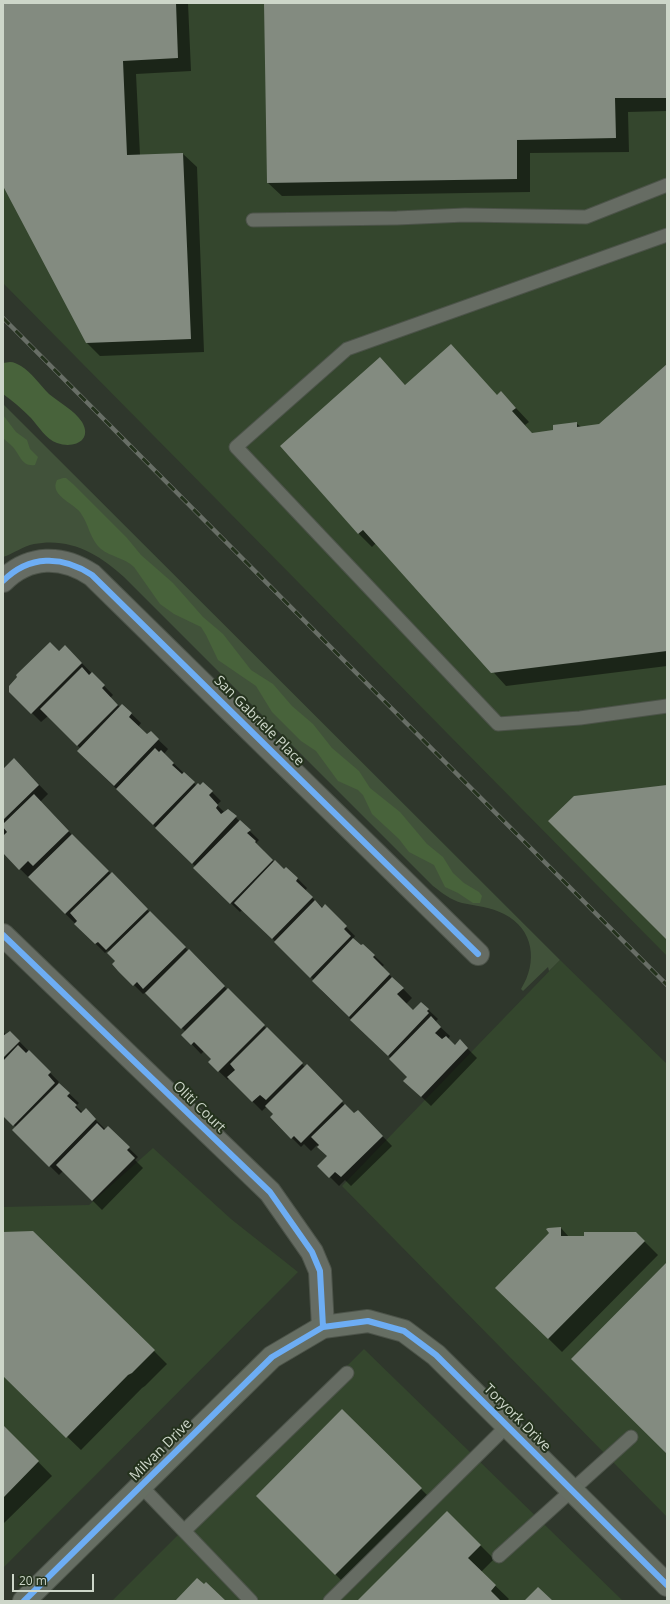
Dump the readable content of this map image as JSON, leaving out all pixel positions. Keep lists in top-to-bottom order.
{
  "streets": {
    "street": [
      "San Gabriele Place",
      "Oliti Court",
      "Toryork Drive",
      "Milvan Drive"
    ]
  },
  "crossings": [
    ["Oliti Court", "Toryork Drive"],
    ["Oliti Court", "Milvan Drive"],
    ["Toryork Drive", "Milvan Drive"]
  ],
  "scale_bar": "20 m"
}
